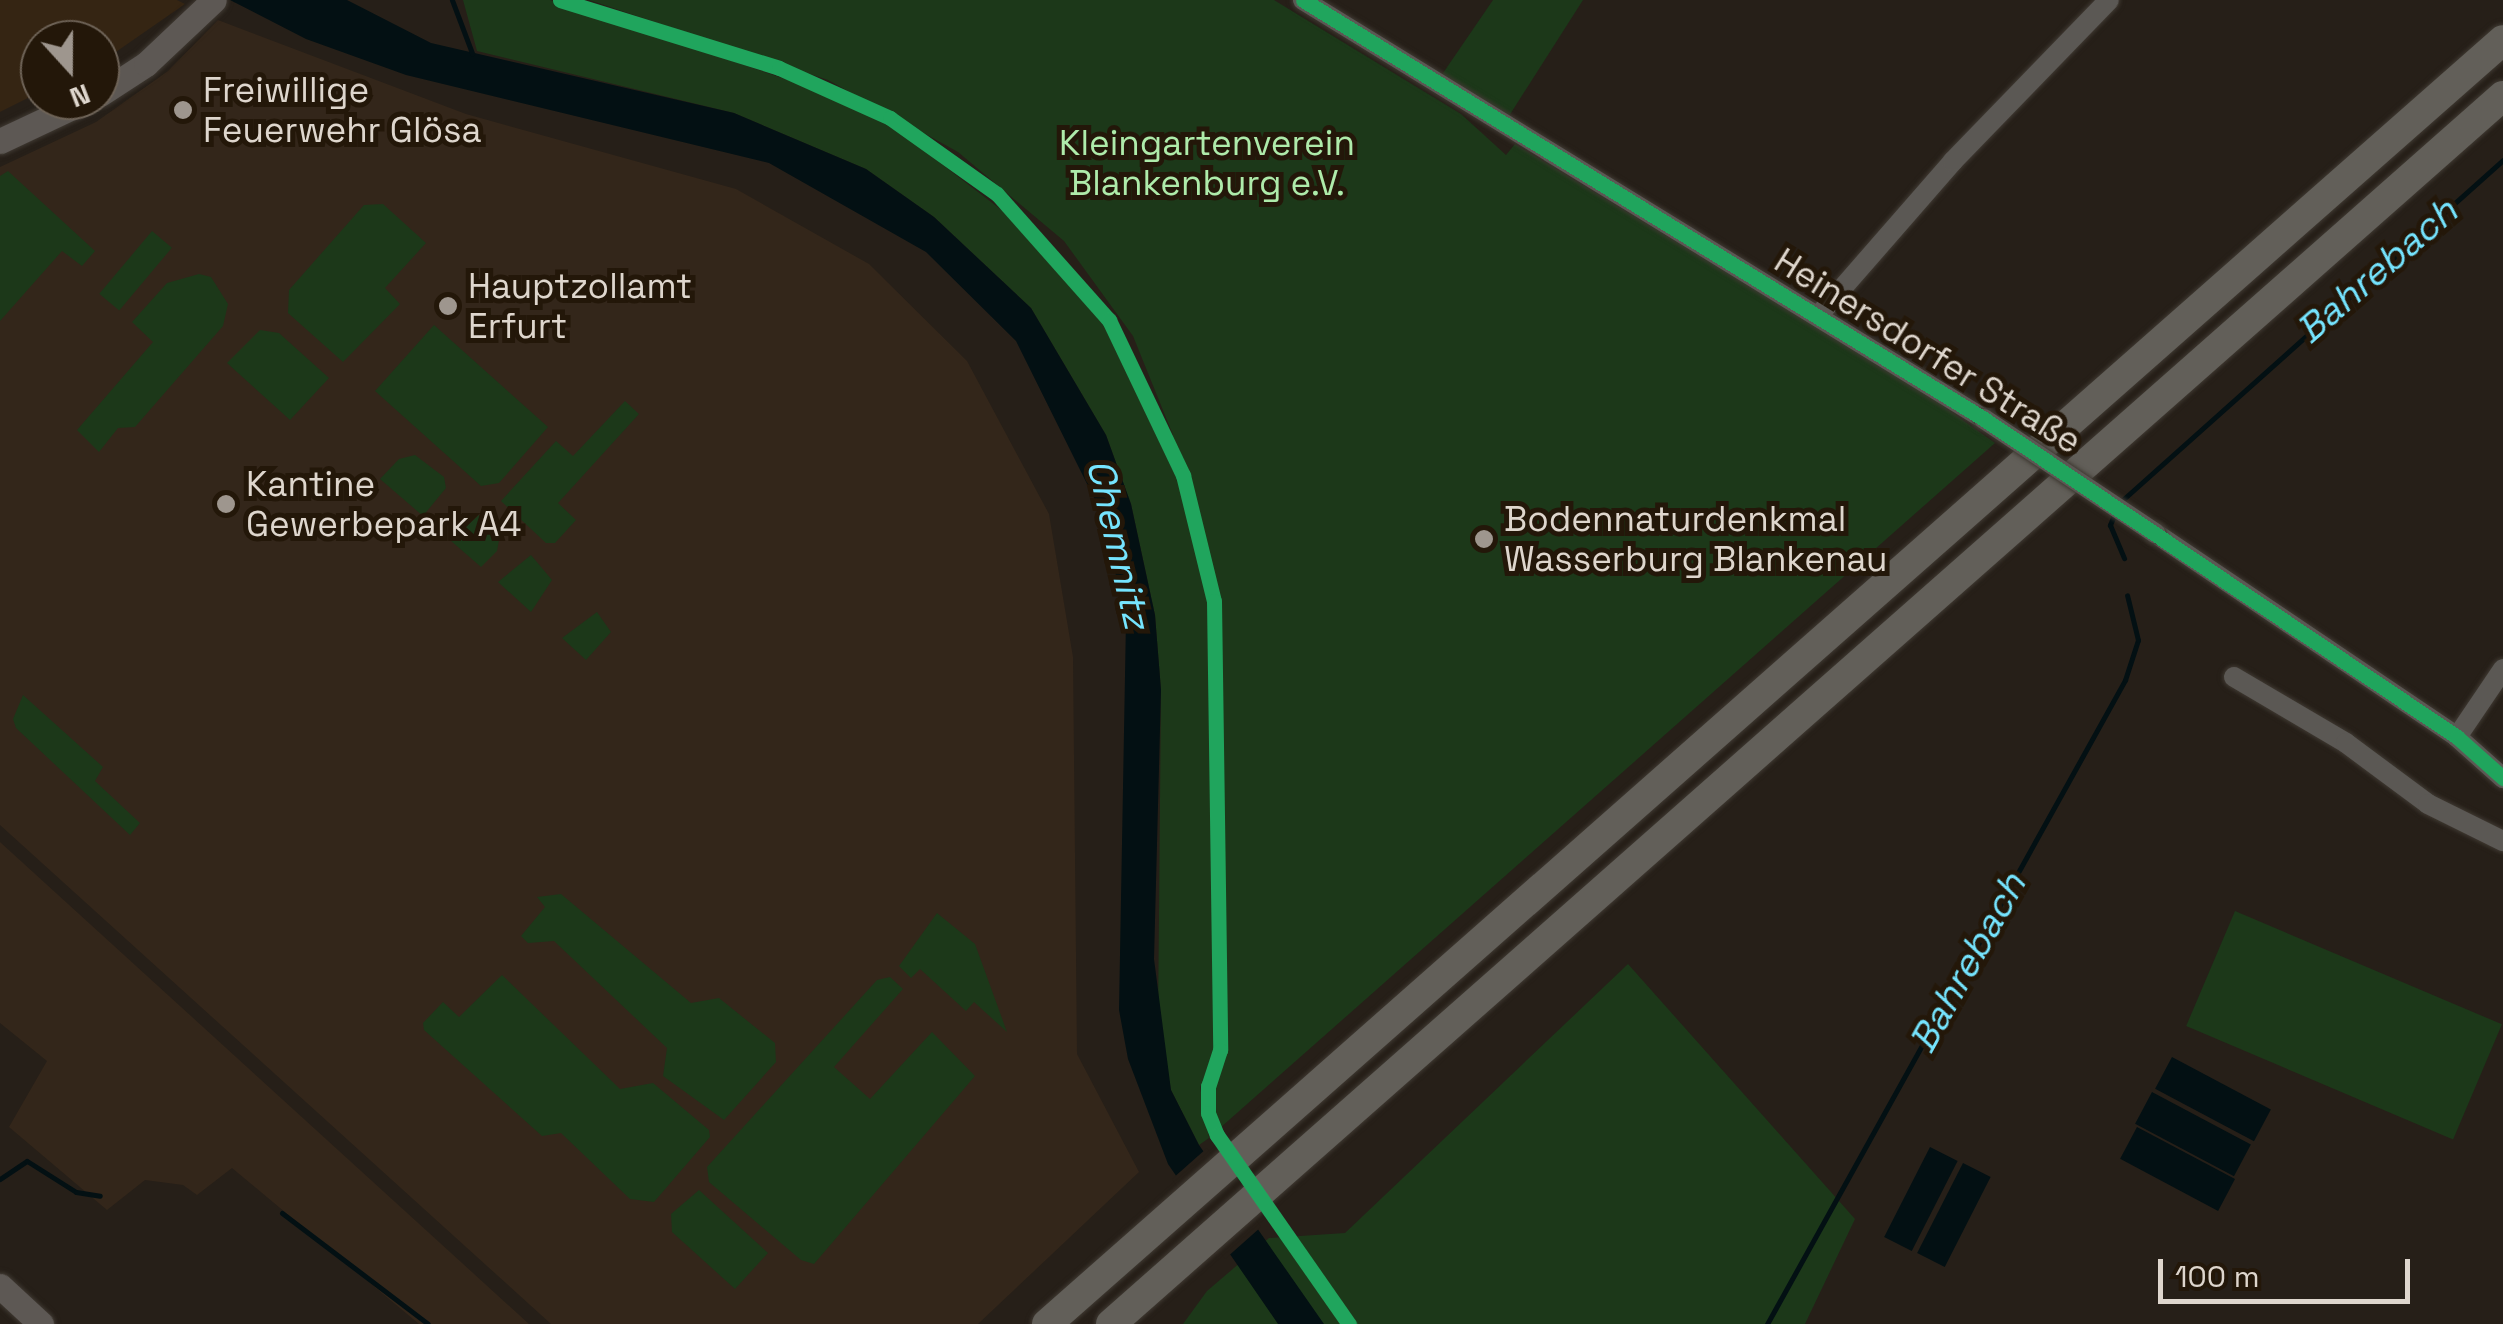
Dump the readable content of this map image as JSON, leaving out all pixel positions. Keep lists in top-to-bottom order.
{
  "streets": {
    "street": ["Heinersdorfer Straße"]
  },
  "water": ["Bahrebach", "Chemnitz"],
  "parks": ["Kleingartenverein Blankenburg e.V."],
  "places": [
    "Freiwillige Feuerwehr Glösa",
    "Hauptzollamt Erfurt",
    "Kantine Gewerbepark A4",
    "Bodennaturdenkmal Wasserburg Blankenau"
  ],
  "scale_bar": "100 m",
  "north": "bottom"
}
